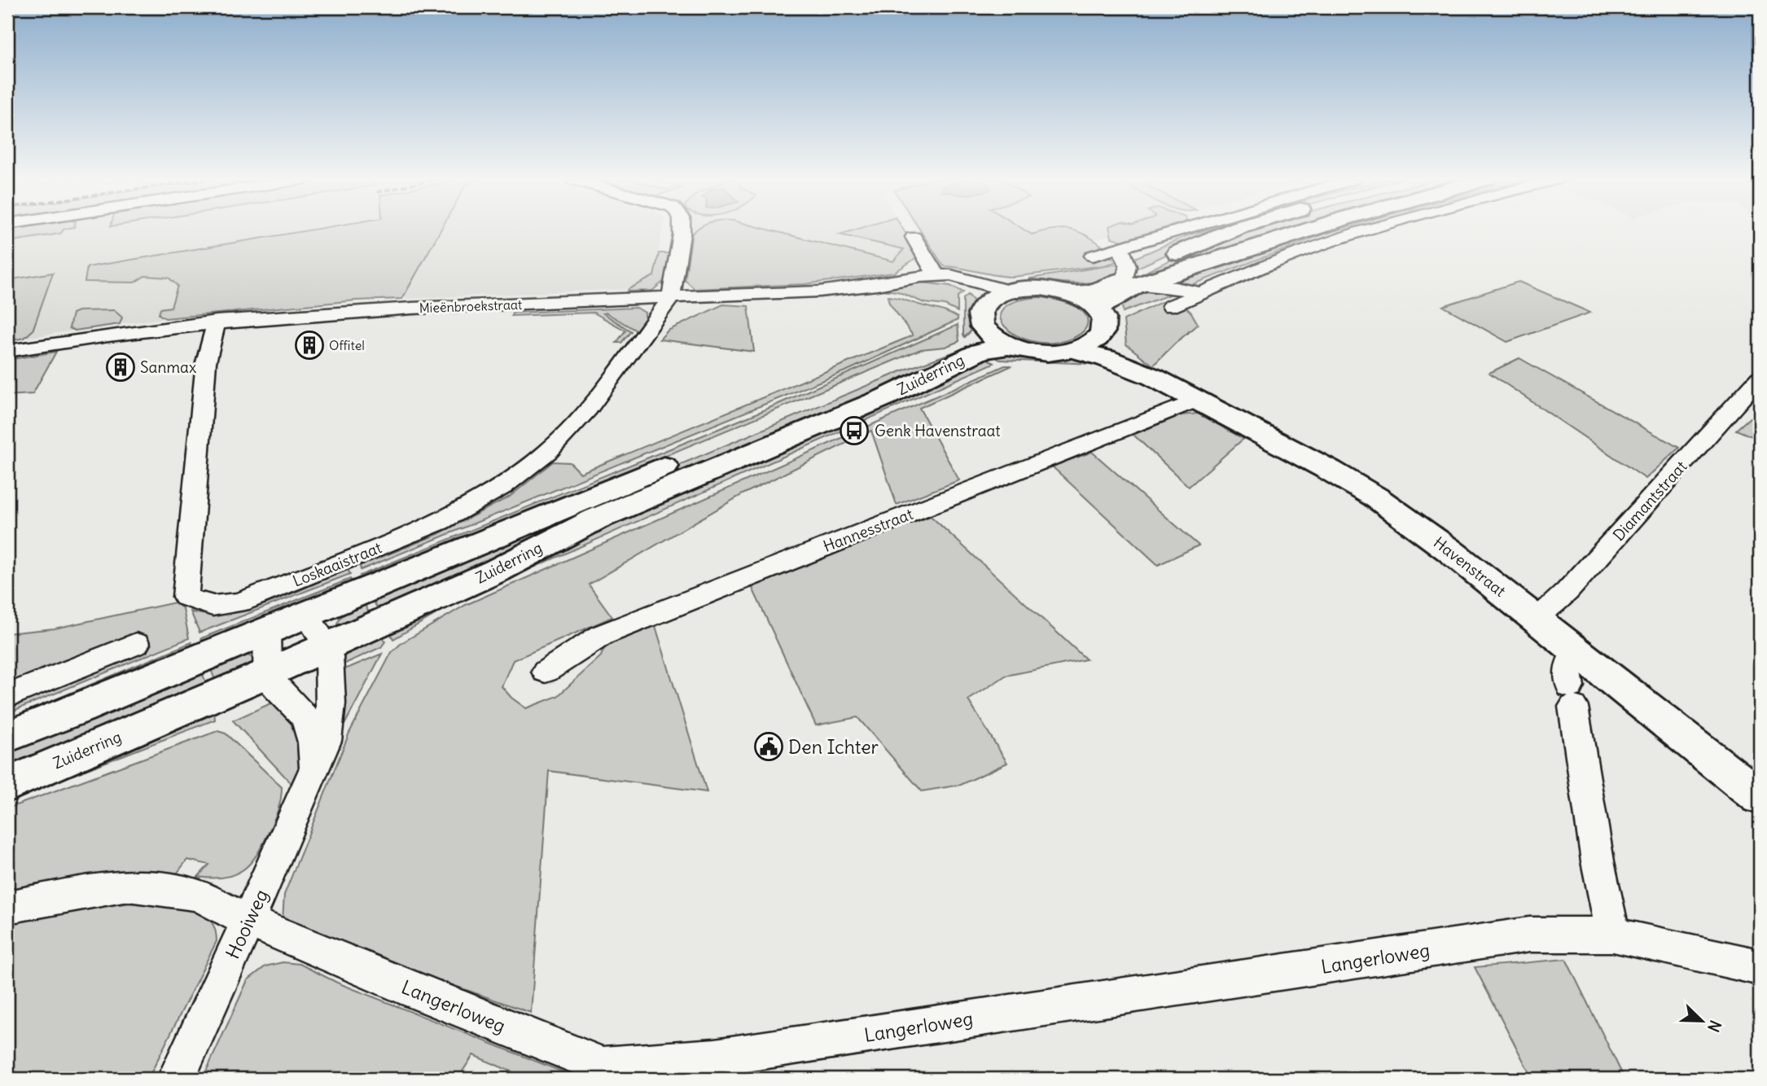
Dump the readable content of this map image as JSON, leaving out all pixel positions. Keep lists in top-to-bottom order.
{
  "streets": {
    "main road": ["Zuiderring", "Havenstraat"],
    "street": [
      "Mieënbroekstraat",
      "Diamantstraat",
      "Hannesstraat",
      "Loskaaistraat",
      "Hooiweg",
      "Langerloweg"
    ]
  },
  "crossings": [
    ["Mieënbroekstraat", "Loskaaistraat"],
    ["Zuiderring", "Hooiweg"],
    ["Diamantstraat", "Havenstraat"],
    ["Hannesstraat", "Havenstraat"],
    ["Hooiweg", "Langerloweg"]
  ],
  "places": {
    "building": ["Offitel", "Sanmax"],
    "bus stop": ["Genk Havenstraat"],
    "public building": ["Den Ichter"]
  },
  "north": "bottom right"
}
